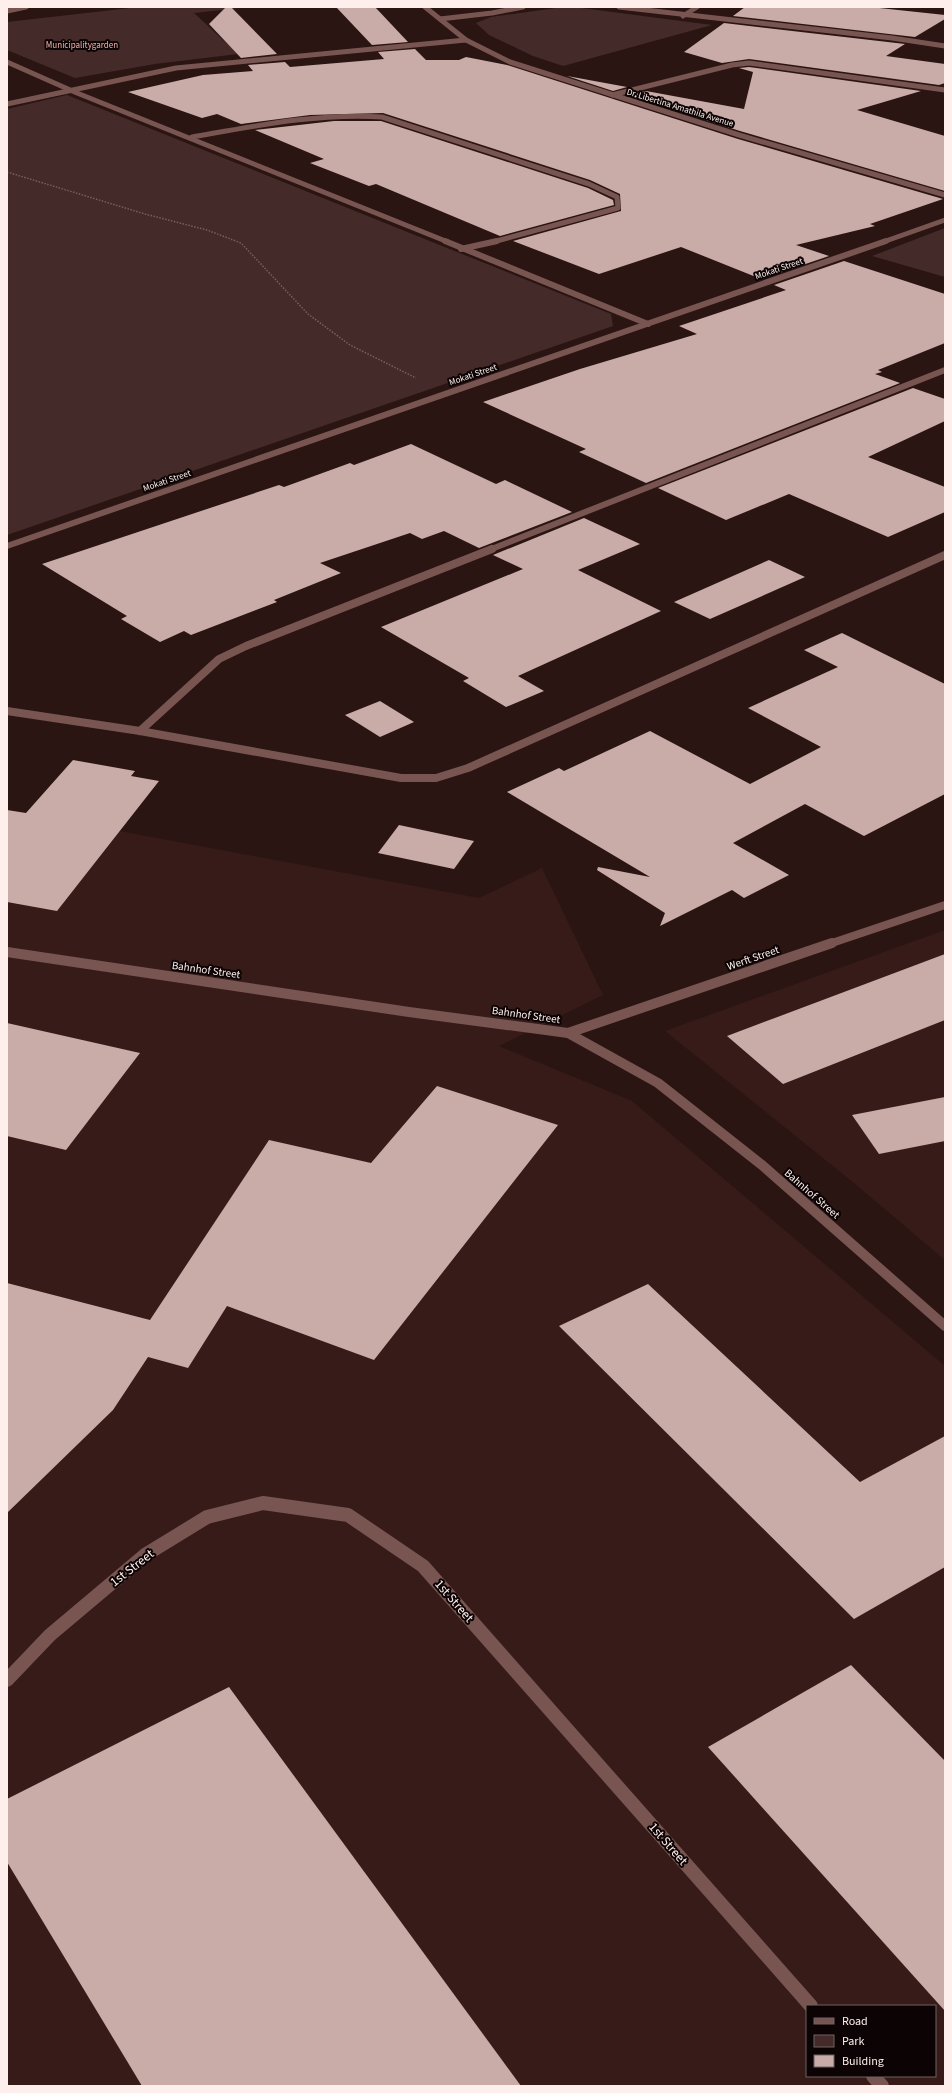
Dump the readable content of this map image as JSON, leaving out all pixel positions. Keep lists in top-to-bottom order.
{
  "streets": {
    "street": [
      "Dr. Libertina Amathila Avenue",
      "Mokati Street",
      "Werft Street",
      "Bahnhof Street",
      "1st Street"
    ]
  },
  "crossings": [
    ["Werft Street", "Bahnhof Street"]
  ],
  "parks": ["Municipalitygarden"],
  "legend": ["Road", "Park", "Building"]
}
